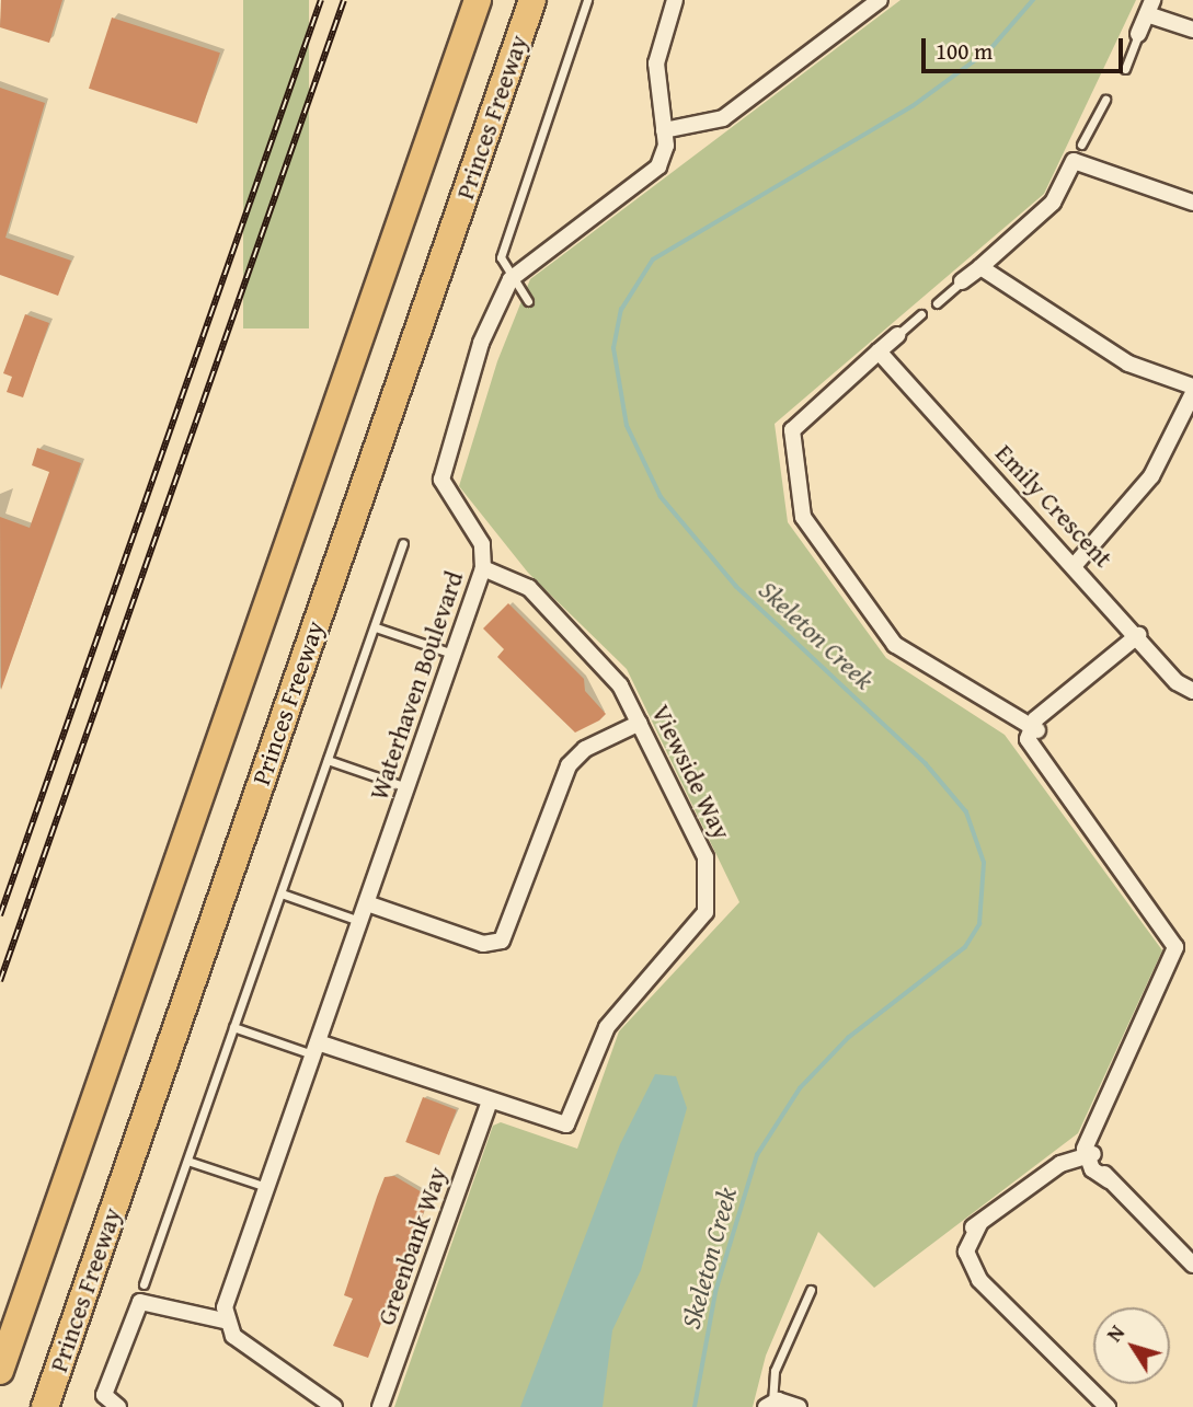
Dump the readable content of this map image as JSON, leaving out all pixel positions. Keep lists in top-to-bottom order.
{
  "streets": {
    "highway": ["Princes Freeway"],
    "street": [
      "Emily Crescent",
      "Waterhaven Boulevard",
      "Viewside Way",
      "Greenbank Way"
    ]
  },
  "crossings": [
    ["Waterhaven Boulevard", "Viewside Way"],
    ["Viewside Way", "Greenbank Way"]
  ],
  "water": ["Skeleton Creek"],
  "scale_bar": "100 m",
  "north": "top left"
}
